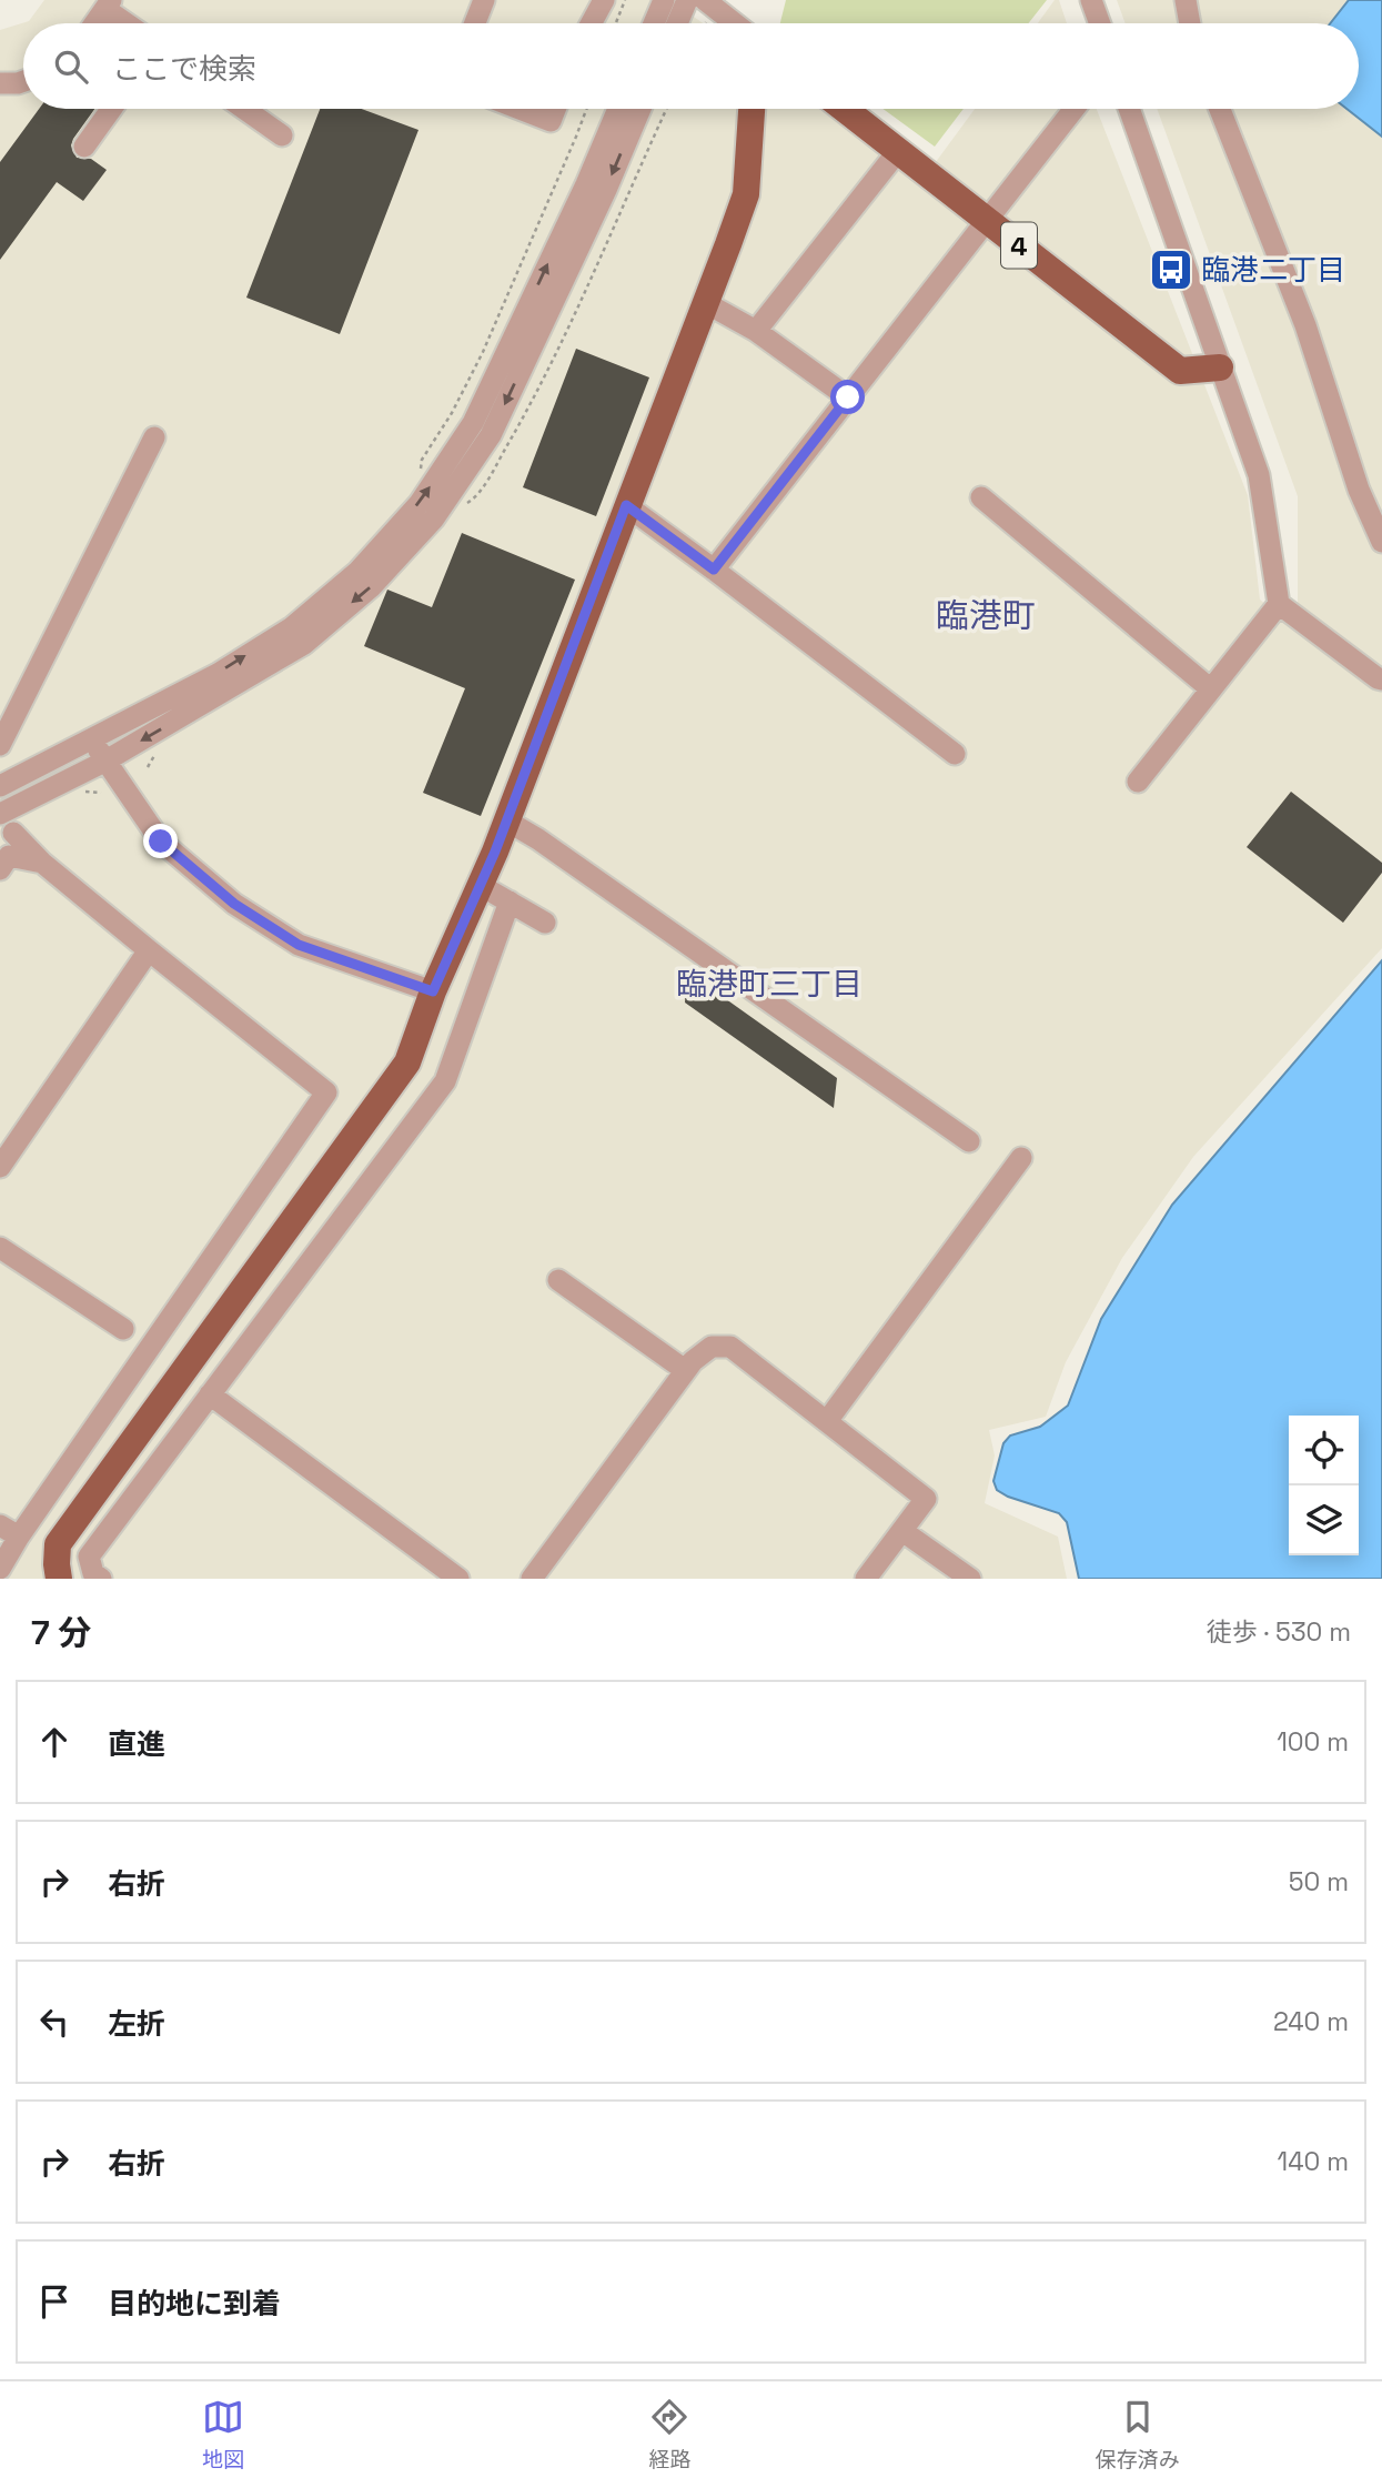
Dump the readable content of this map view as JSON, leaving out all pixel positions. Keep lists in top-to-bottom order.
{
  "streets": {
    "main road": ["4"]
  },
  "districts": ["臨港町", "臨港町三丁目"],
  "places": {
    "bus stop": ["臨港二丁目"]
  },
  "page": {
    "search": "ここで検索",
    "heading": ["7 分", "徒歩 · 530 m"],
    "list": [
      ["直進", "100 m"],
      ["右折", "50 m"],
      ["左折", "240 m"],
      ["右折", "140 m"],
      "目的地に到着"
    ],
    "nav": ["地図", "経路", "保存済み"]
  }
}
